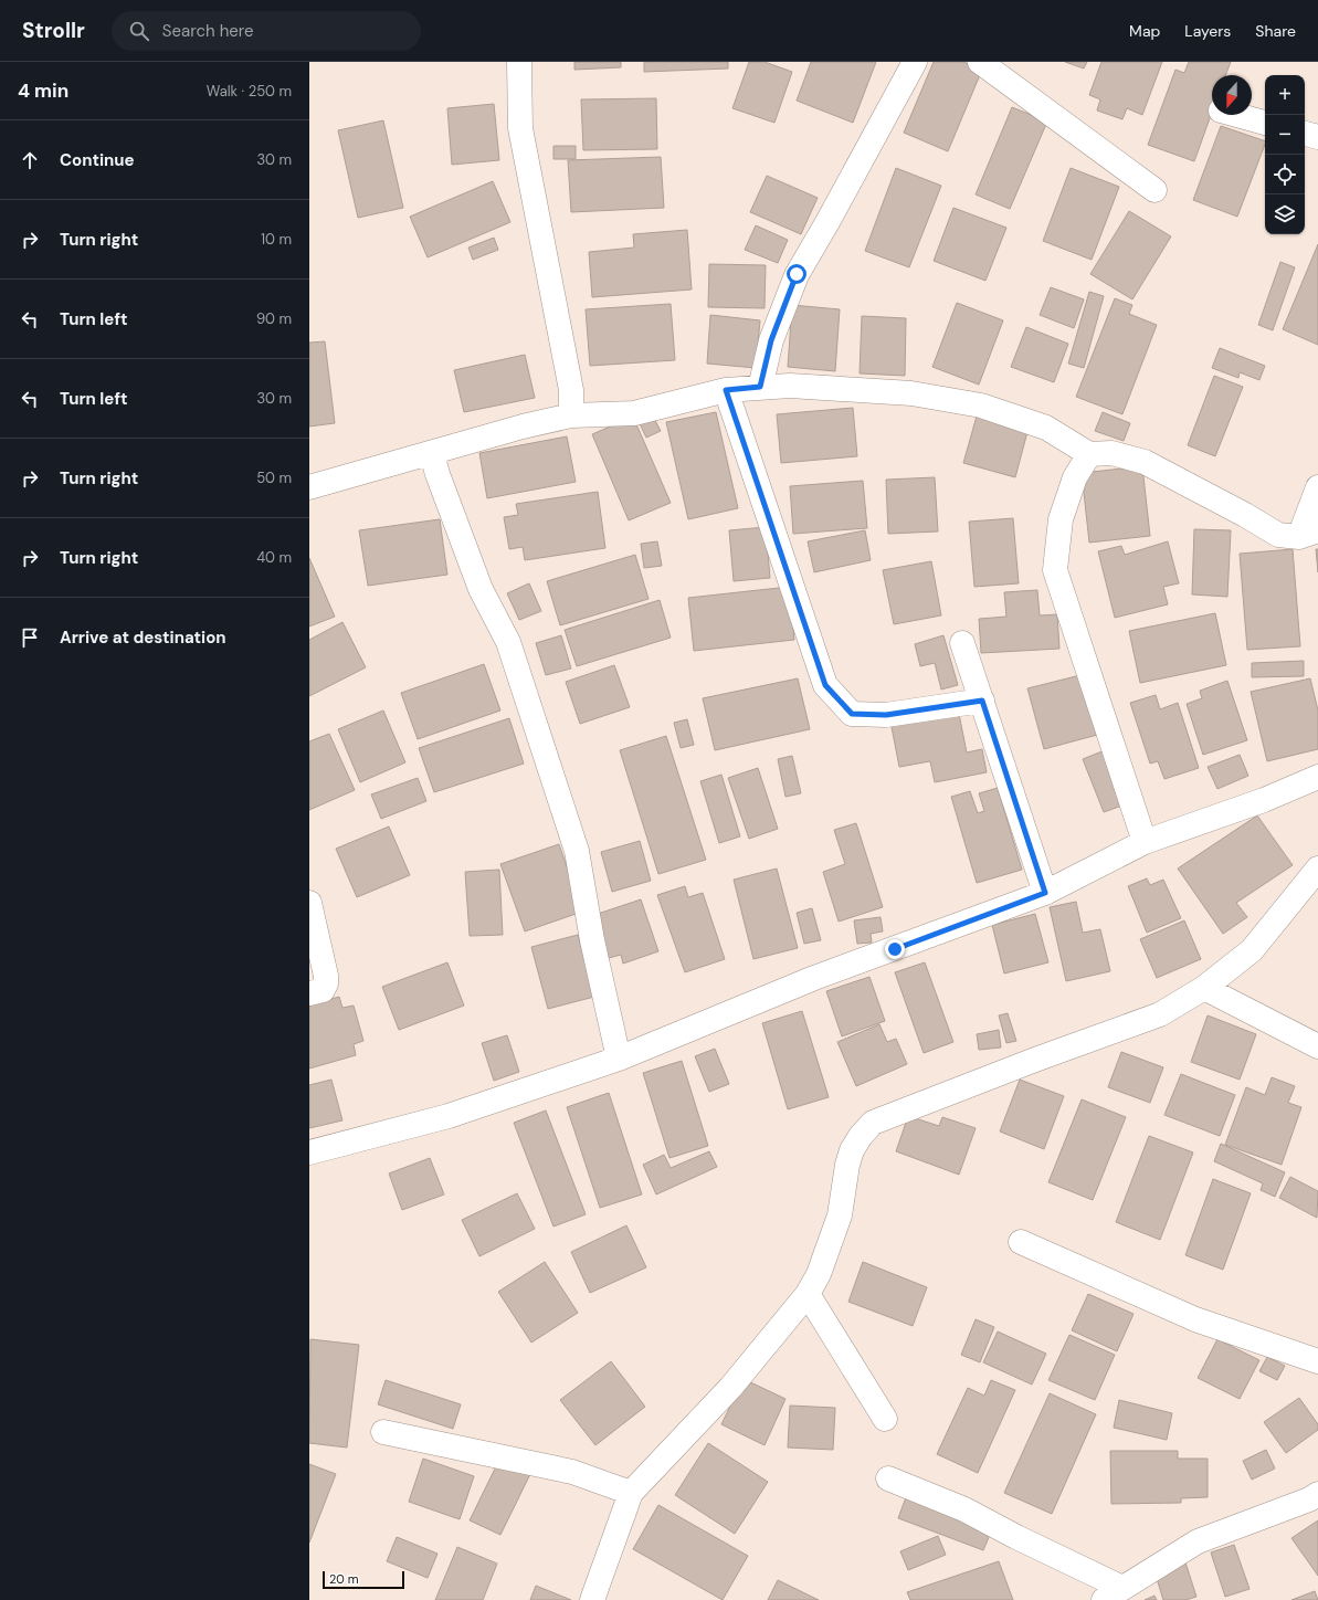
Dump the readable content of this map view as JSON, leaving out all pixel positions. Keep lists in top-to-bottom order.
{
  "scale_bar": "20 m",
  "north": "bottom",
  "page": {
    "header": "Strollr",
    "search": "Search here",
    "nav": ["Map", "Layers", "Share"],
    "heading": ["4 min", "Walk · 250 m"],
    "map_buttons": ["+", "−"],
    "list": [
      ["Continue", "30 m"],
      ["Turn right", "10 m"],
      ["Turn left", "90 m"],
      ["Turn left", "30 m"],
      ["Turn right", "50 m"],
      ["Turn right", "40 m"],
      "Arrive at destination"
    ],
    "scale": "20 m"
  }
}
